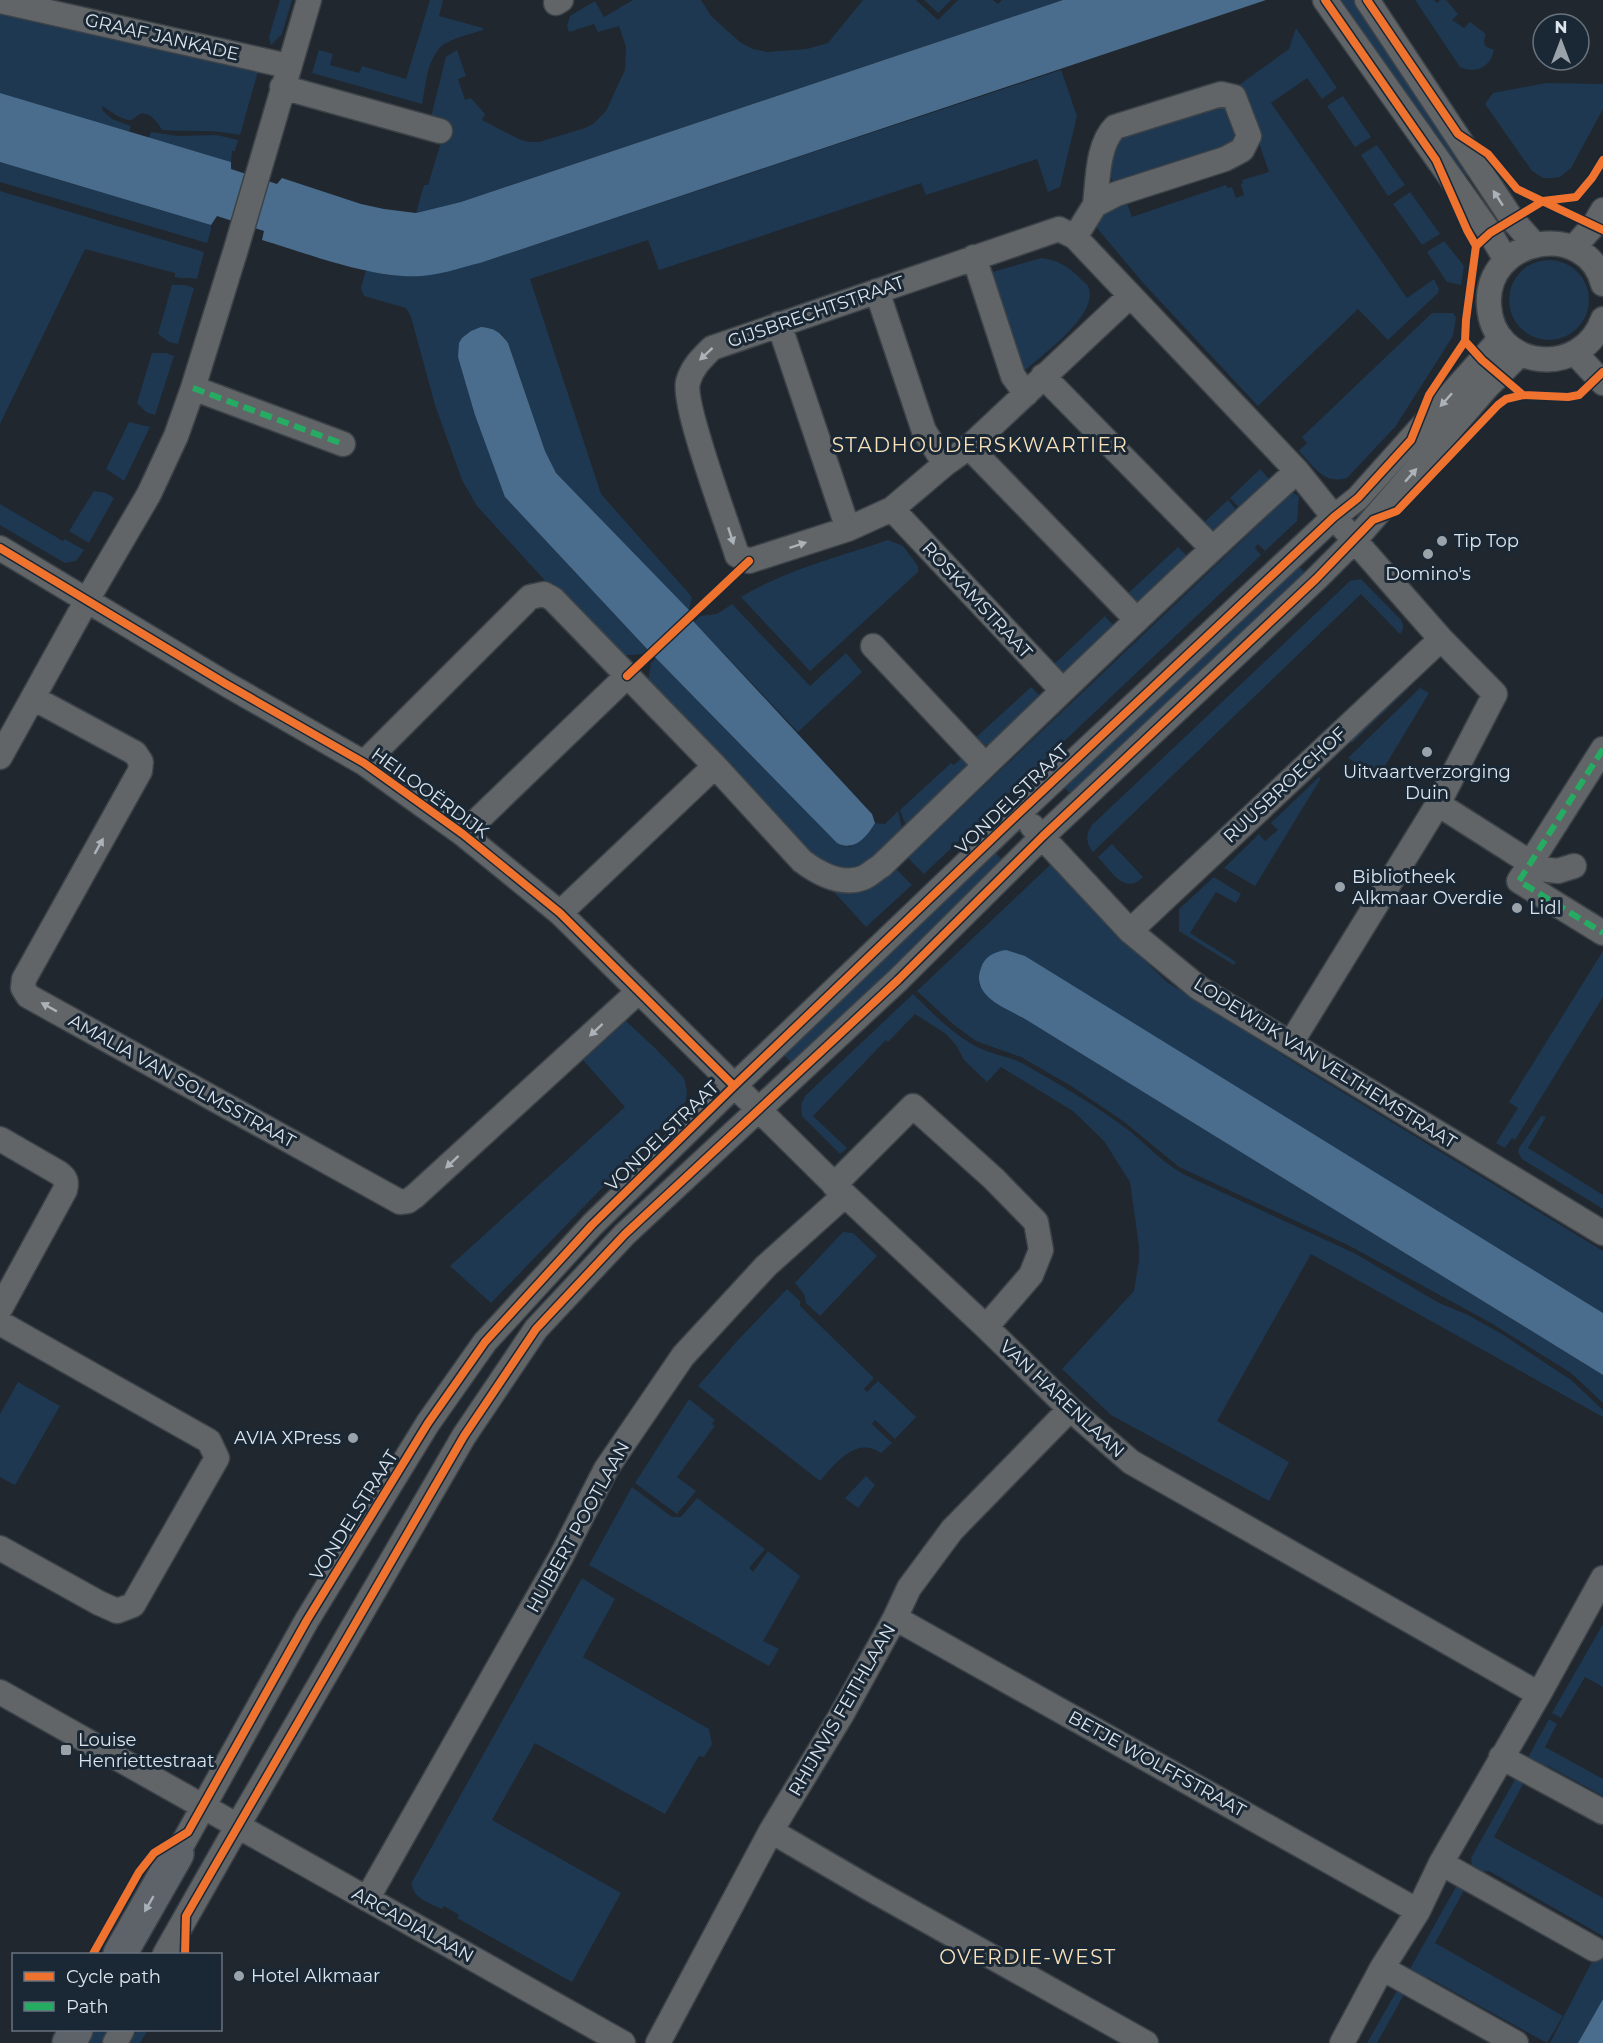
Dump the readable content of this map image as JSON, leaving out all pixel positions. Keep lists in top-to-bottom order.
{
  "streets": {
    "highway": ["VONDELSTRAAT"],
    "street": [
      "GRAAF JANKADE",
      "GIJSBRECHTSTRAAT",
      "ROSKAMSTRAAT",
      "RUUSBROECHOF",
      "HEILOOËRDIJK",
      "LODEWIJK VAN VELTHEMSTRAAT",
      "AMALIA VAN SOLMSSTRAAT",
      "VAN HARENLAAN",
      "HUIBERT POOTLAAN",
      "RHIJNVIS FEITHLAAN",
      "BETJE WOLFFSTRAAT",
      "ARCADIALAAN"
    ]
  },
  "crossings": [
    ["RUUSBROECHOF", "LODEWIJK VAN VELTHEMSTRAAT"],
    ["HEILOOËRDIJK", "VONDELSTRAAT"],
    ["HEILOOËRDIJK", "AMALIA VAN SOLMSSTRAAT"],
    ["HEILOOËRDIJK", "VAN HARENLAAN"],
    ["VONDELSTRAAT", "LODEWIJK VAN VELTHEMSTRAAT"],
    ["VONDELSTRAAT", "ARCADIALAAN"],
    ["VAN HARENLAAN", "HUIBERT POOTLAAN"],
    ["VAN HARENLAAN", "RHIJNVIS FEITHLAAN"],
    ["HUIBERT POOTLAAN", "ARCADIALAAN"],
    ["RHIJNVIS FEITHLAAN", "BETJE WOLFFSTRAAT"]
  ],
  "districts": ["STADHOUDERSKWARTIER", "OVERDIE-WEST"],
  "places": {
    "other": [
      "Tip Top",
      "Domino's",
      "Uitvaartverzorging Duin",
      "Bibliotheek Alkmaar Overdie",
      "Lidl",
      "AVIA XPress",
      "Hotel Alkmaar"
    ],
    "transit": ["Louise Henriettestraat"]
  },
  "legend": ["Cycle path", "Path"],
  "north": "top"
}
